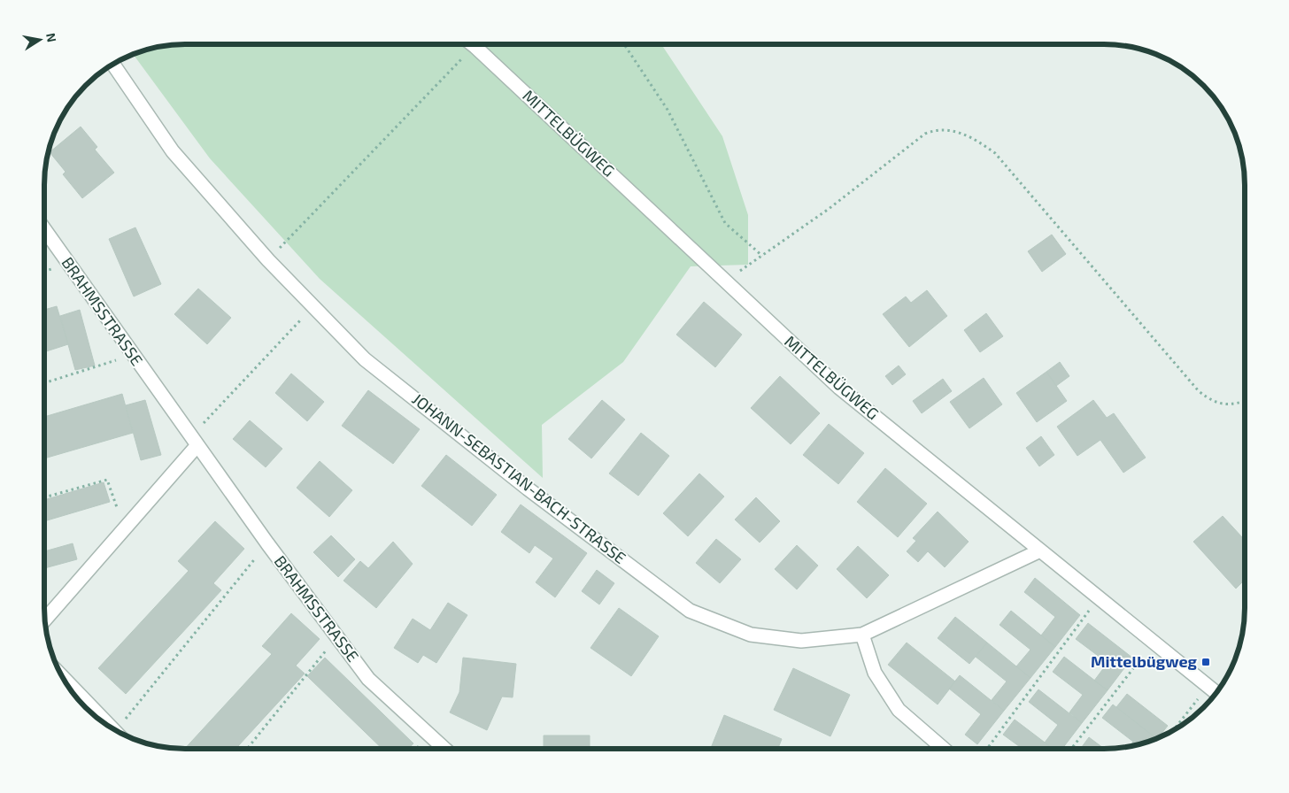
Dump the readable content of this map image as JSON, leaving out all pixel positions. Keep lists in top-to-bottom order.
{
  "streets": {
    "street": ["MITTELBÜGWEG", "BRAHMSSTRASSE", "JOHANN-SEBASTIAN-BACH-STRASSE"]
  },
  "crossings": [
    ["MITTELBÜGWEG", "JOHANN-SEBASTIAN-BACH-STRASSE"]
  ],
  "places": {
    "transit": ["Mittelbügweg"]
  },
  "north": "right"
}
